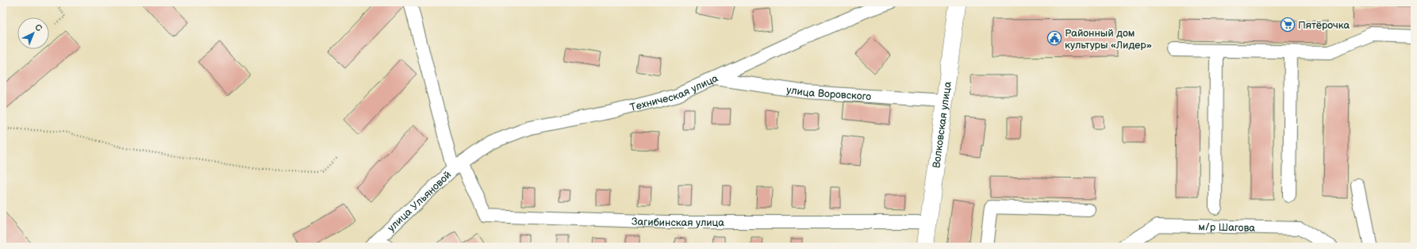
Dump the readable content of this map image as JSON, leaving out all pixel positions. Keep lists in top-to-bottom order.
{
  "streets": {
    "main road": ["Волковская улица"],
    "street": [
      "Техническая улица",
      "улица Воровского",
      "улица Ульяновой",
      "Загибинская улица",
      "м/р Шагова"
    ]
  },
  "crossings": [
    ["Техническая улица", "улица Воровского"],
    ["Техническая улица", "улица Ульяновой"],
    ["Техническая улица", "Загибинская улица"],
    ["улица Воровского", "Волковская улица"],
    ["Волковская улица", "Загибинская улица"],
    ["улица Ульяновой", "Загибинская улица"]
  ],
  "places": {
    "supermarket": ["Пятёрочка"],
    "public building": ["Районный дом культуры «Лидер»"]
  },
  "north": "top right"
}
